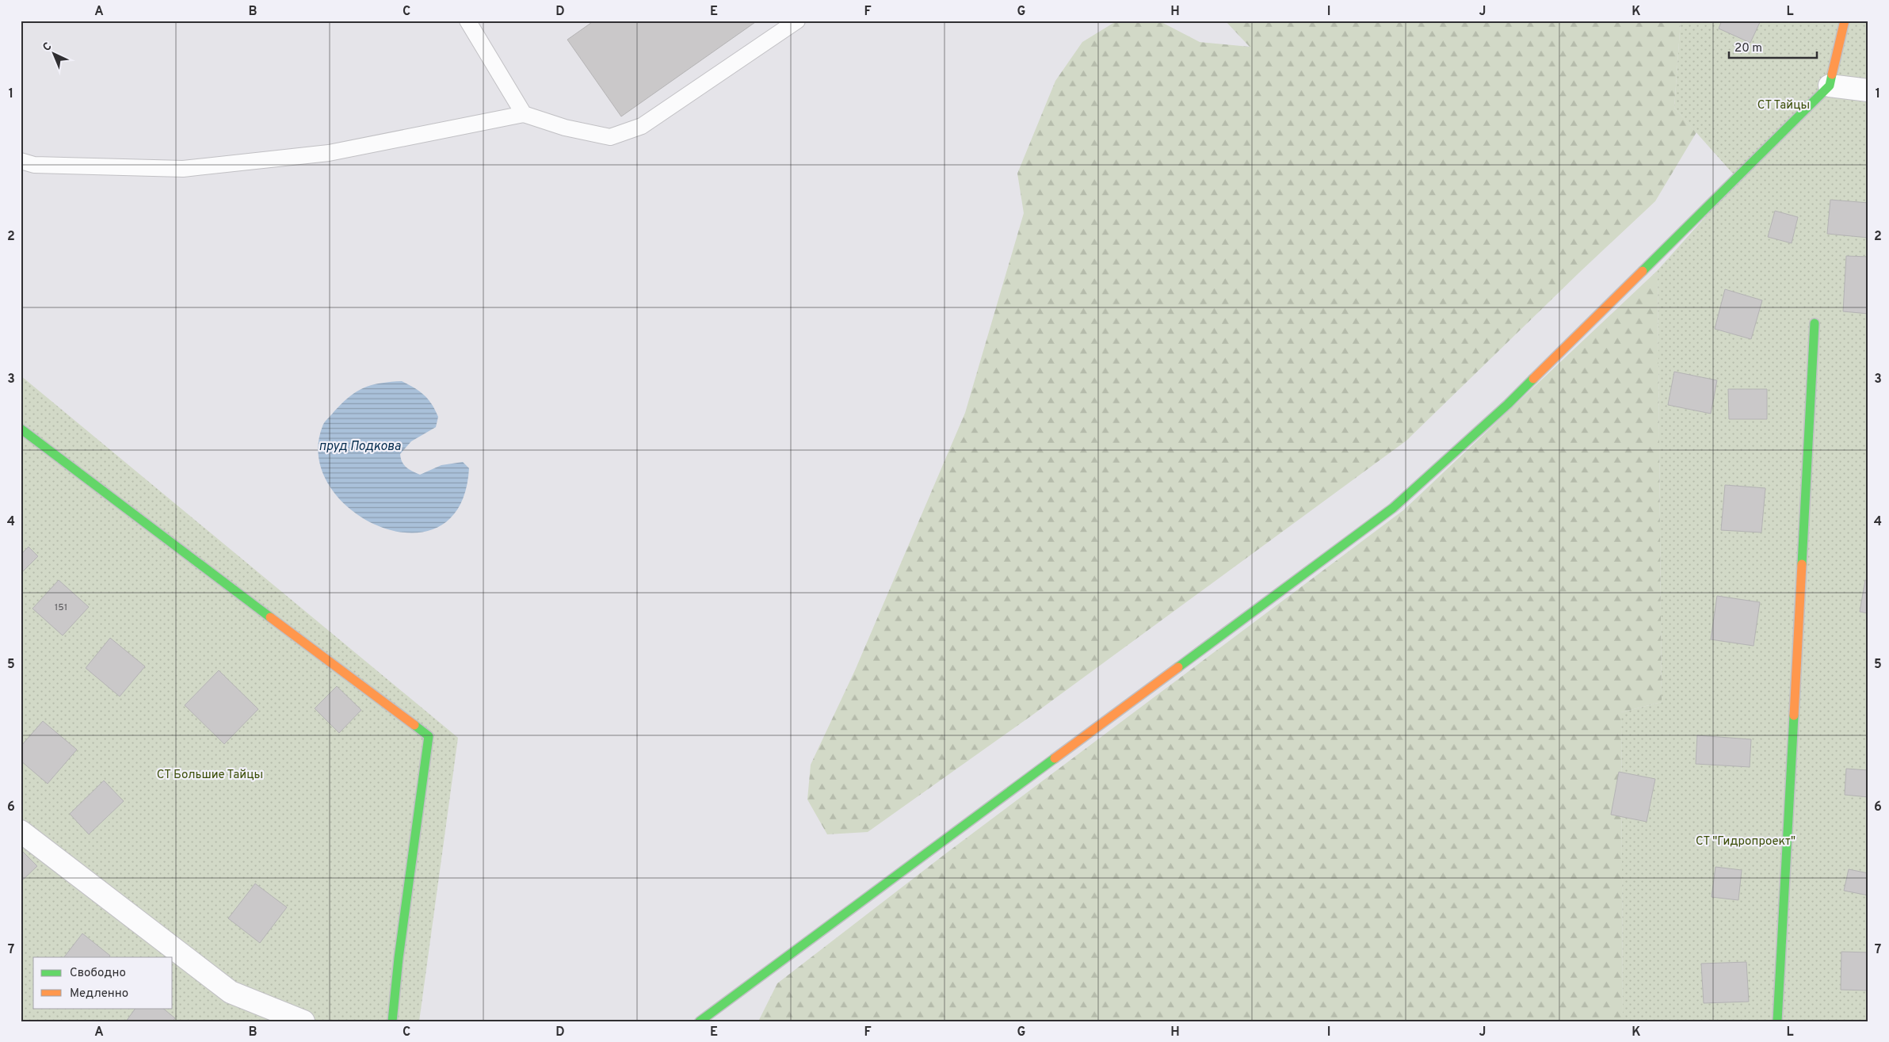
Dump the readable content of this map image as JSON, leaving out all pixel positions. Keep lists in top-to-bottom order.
{
  "water": ["пруд Подкова"],
  "parks": ["СТ Тайцы", "СТ Большие Тайцы", "СТ \"Гидропроект\""],
  "house_numbers": ["151"],
  "legend": ["Свободно", "Медленно"],
  "scale_bar": "20 m",
  "north": "top left",
  "grid": {
    "columns": [
      "A",
      "B",
      "C",
      "D",
      "E",
      "F",
      "G",
      "H",
      "I",
      "J",
      "K",
      "L"
    ],
    "rows": [
      "1",
      "2",
      "3",
      "4",
      "5",
      "6",
      "7"
    ]
  }
}
